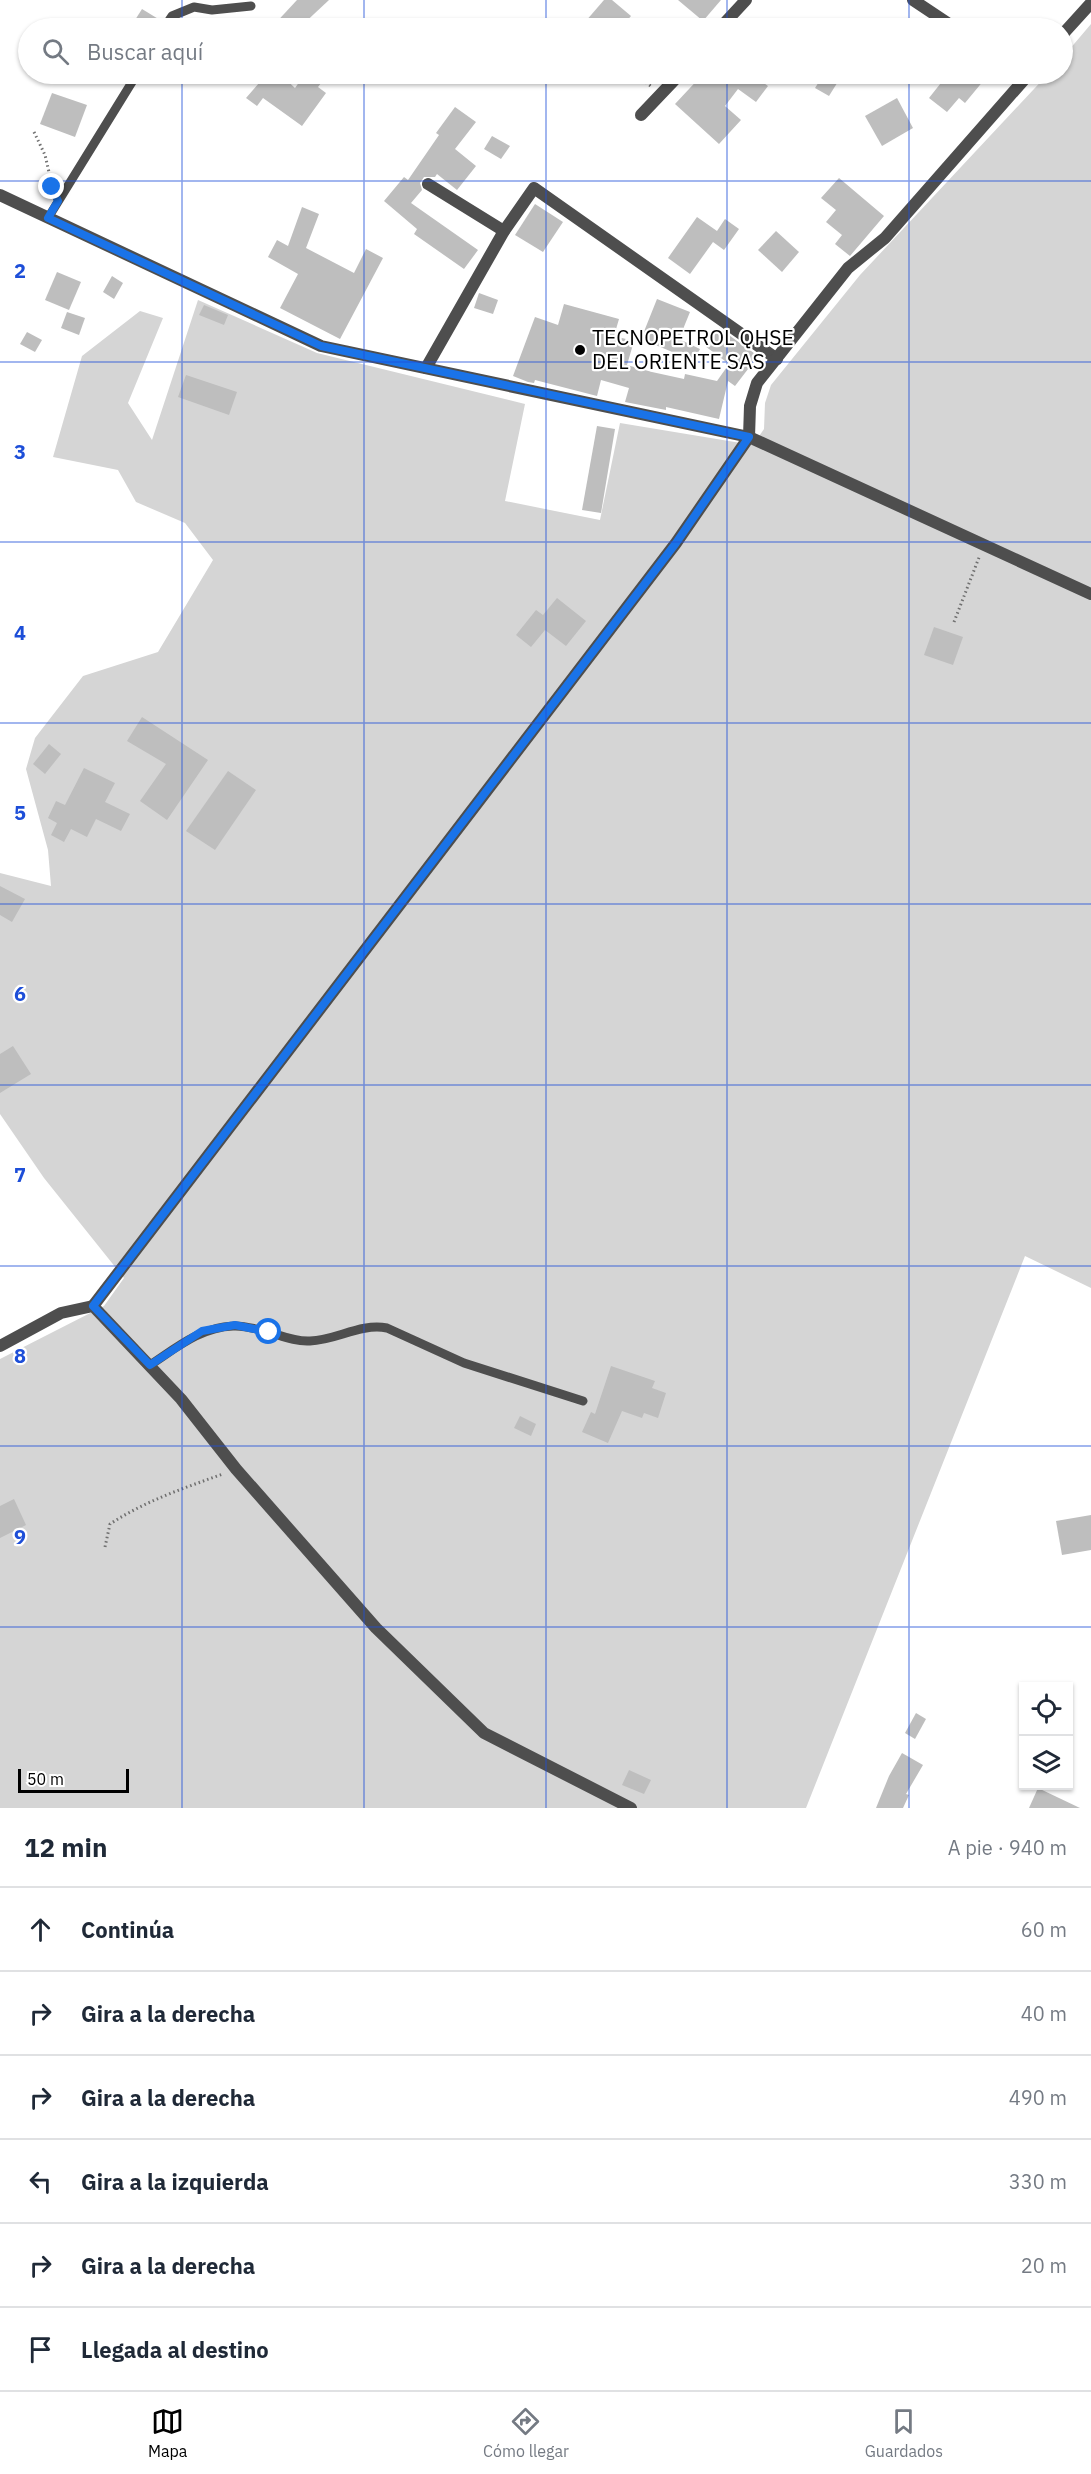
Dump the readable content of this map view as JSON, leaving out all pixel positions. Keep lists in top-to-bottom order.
{
  "places": ["TECNOPETROL QHSE DEL ORIENTE SAS"],
  "scale_bar": "50 m",
  "page": {
    "search": "Buscar aquí",
    "scale": "50 m",
    "heading": ["12 min", "A pie · 940 m"],
    "list": [
      ["Continúa", "60 m"],
      ["Gira a la derecha", "40 m"],
      ["Gira a la derecha", "490 m"],
      ["Gira a la izquierda", "330 m"],
      ["Gira a la derecha", "20 m"],
      "Llegada al destino"
    ],
    "nav": ["Mapa", "Cómo llegar", "Guardados"]
  },
  "grid": {
    "rows": [
      "2",
      "3",
      "4",
      "5",
      "6",
      "7",
      "8",
      "9"
    ]
  }
}
